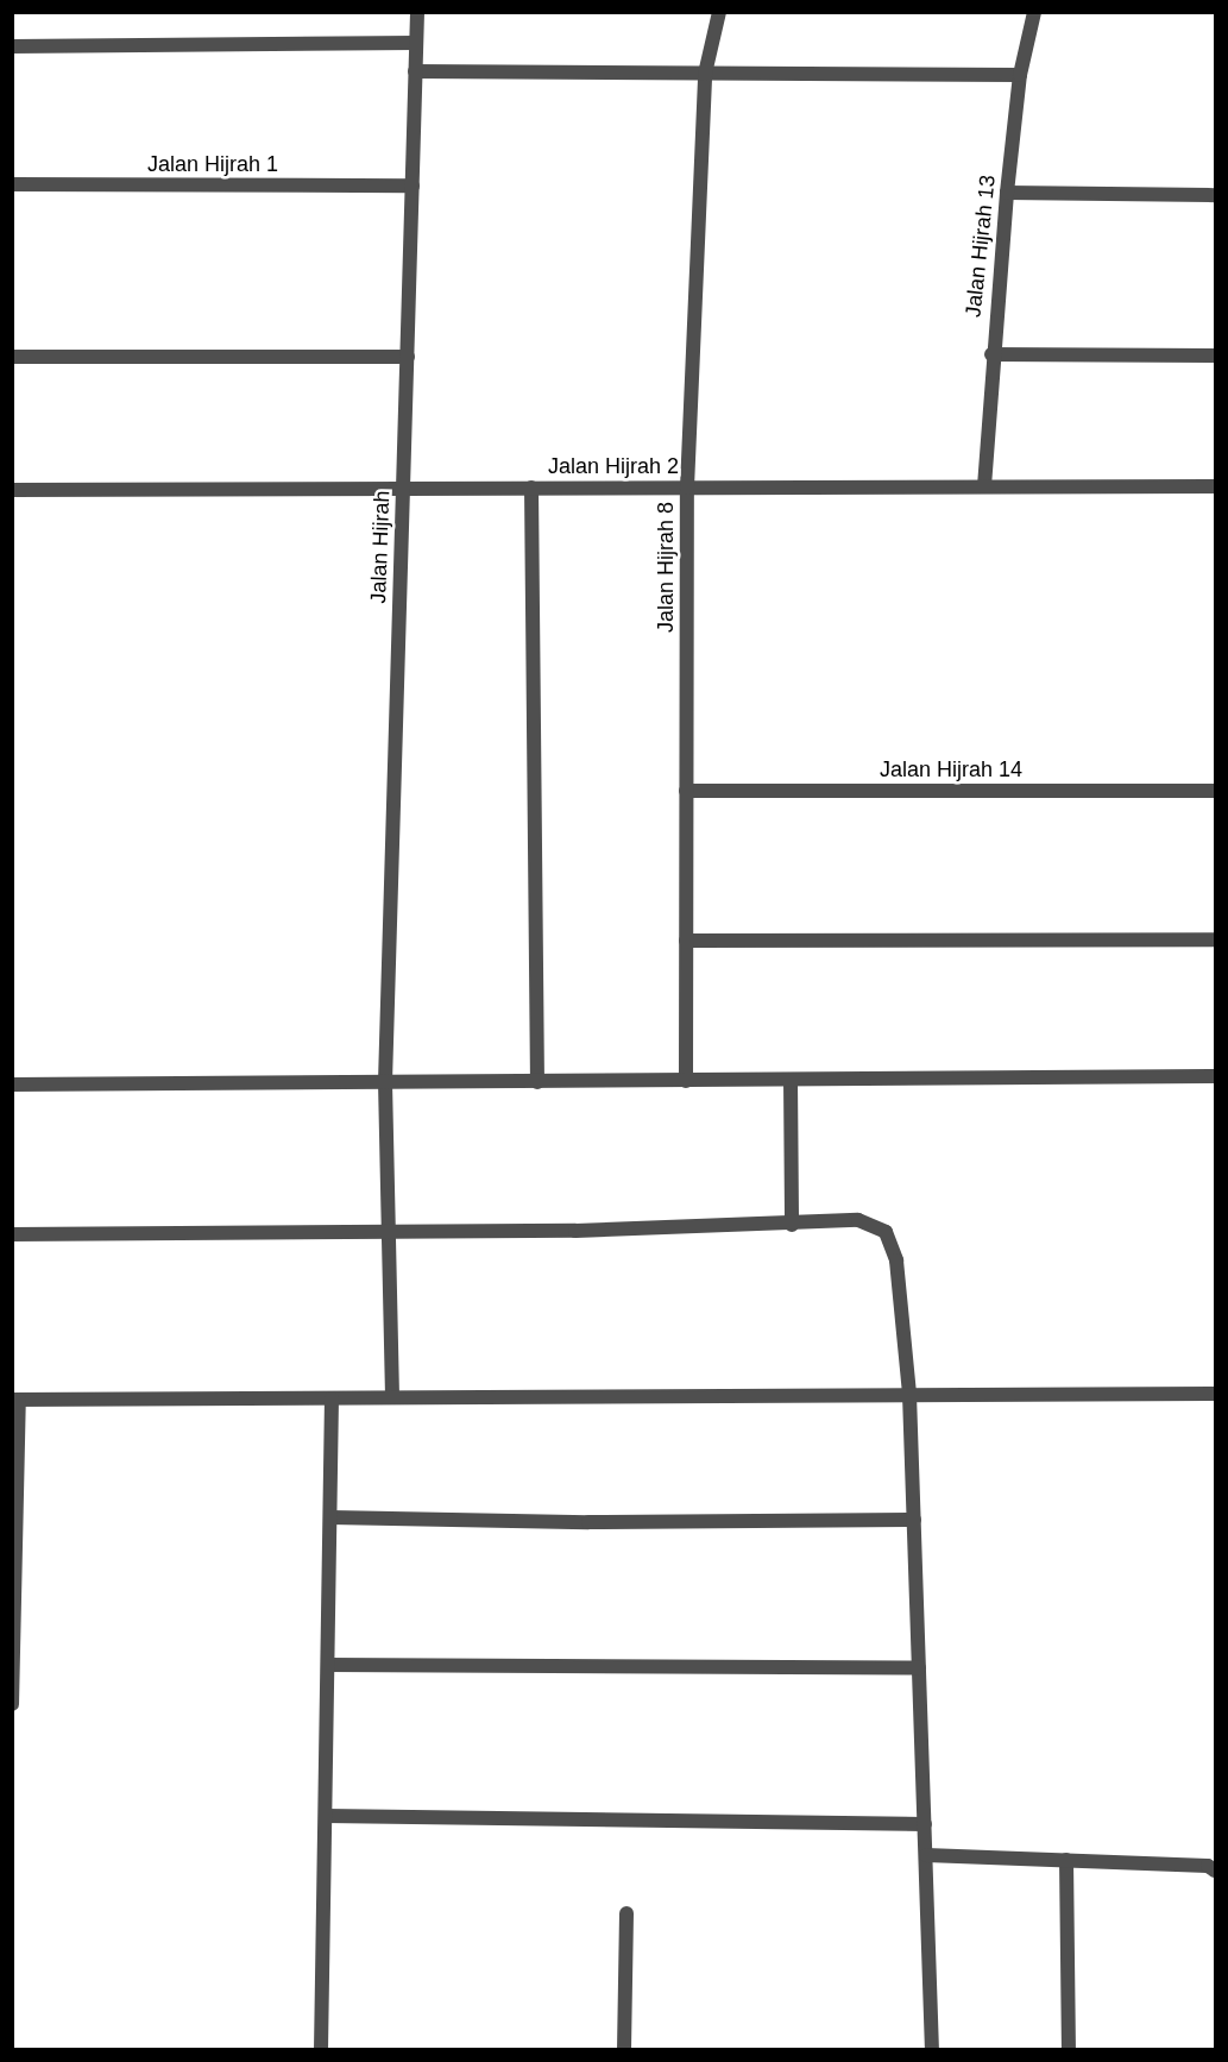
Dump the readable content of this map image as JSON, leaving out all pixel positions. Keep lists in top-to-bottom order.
{
  "streets": {
    "street": [
      "Jalan Hijrah 1",
      "Jalan Hijrah 13",
      "Jalan Hijrah 2",
      "Jalan Hijrah",
      "Jalan Hijrah 8",
      "Jalan Hijrah 14"
    ]
  },
  "crossings": [
    ["Jalan Hijrah 1", "Jalan Hijrah"],
    ["Jalan Hijrah 13", "Jalan Hijrah 2"],
    ["Jalan Hijrah 2", "Jalan Hijrah"],
    ["Jalan Hijrah 2", "Jalan Hijrah 8"],
    ["Jalan Hijrah 8", "Jalan Hijrah 14"]
  ]
}
